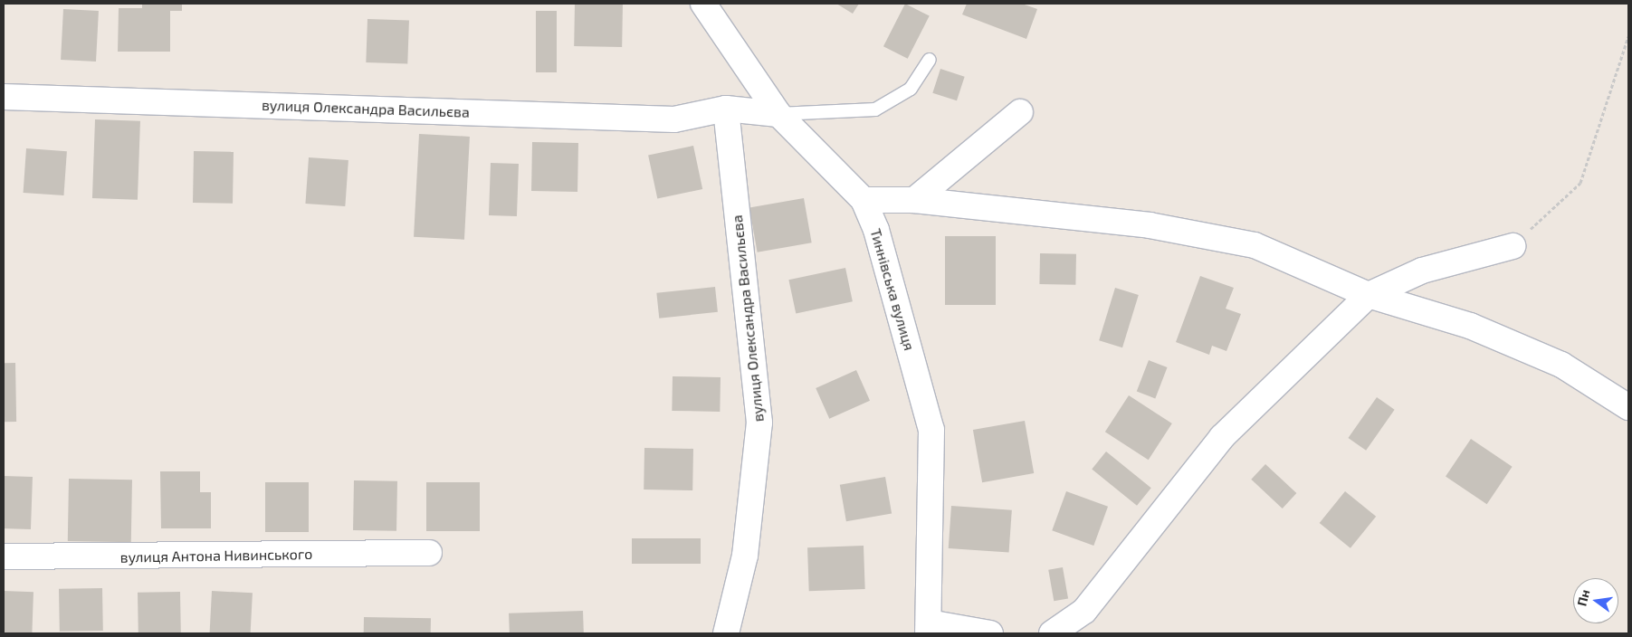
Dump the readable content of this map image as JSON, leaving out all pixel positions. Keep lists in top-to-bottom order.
{
  "streets": {
    "street": ["вулиця Олександра Васильєва", "Тиннівська вулиця", "вулиця Антона Нивинського"]
  },
  "crossings": [
    ["вулиця Олександра Васильєва", "Тиннівська вулиця"]
  ],
  "north": "left"
}
